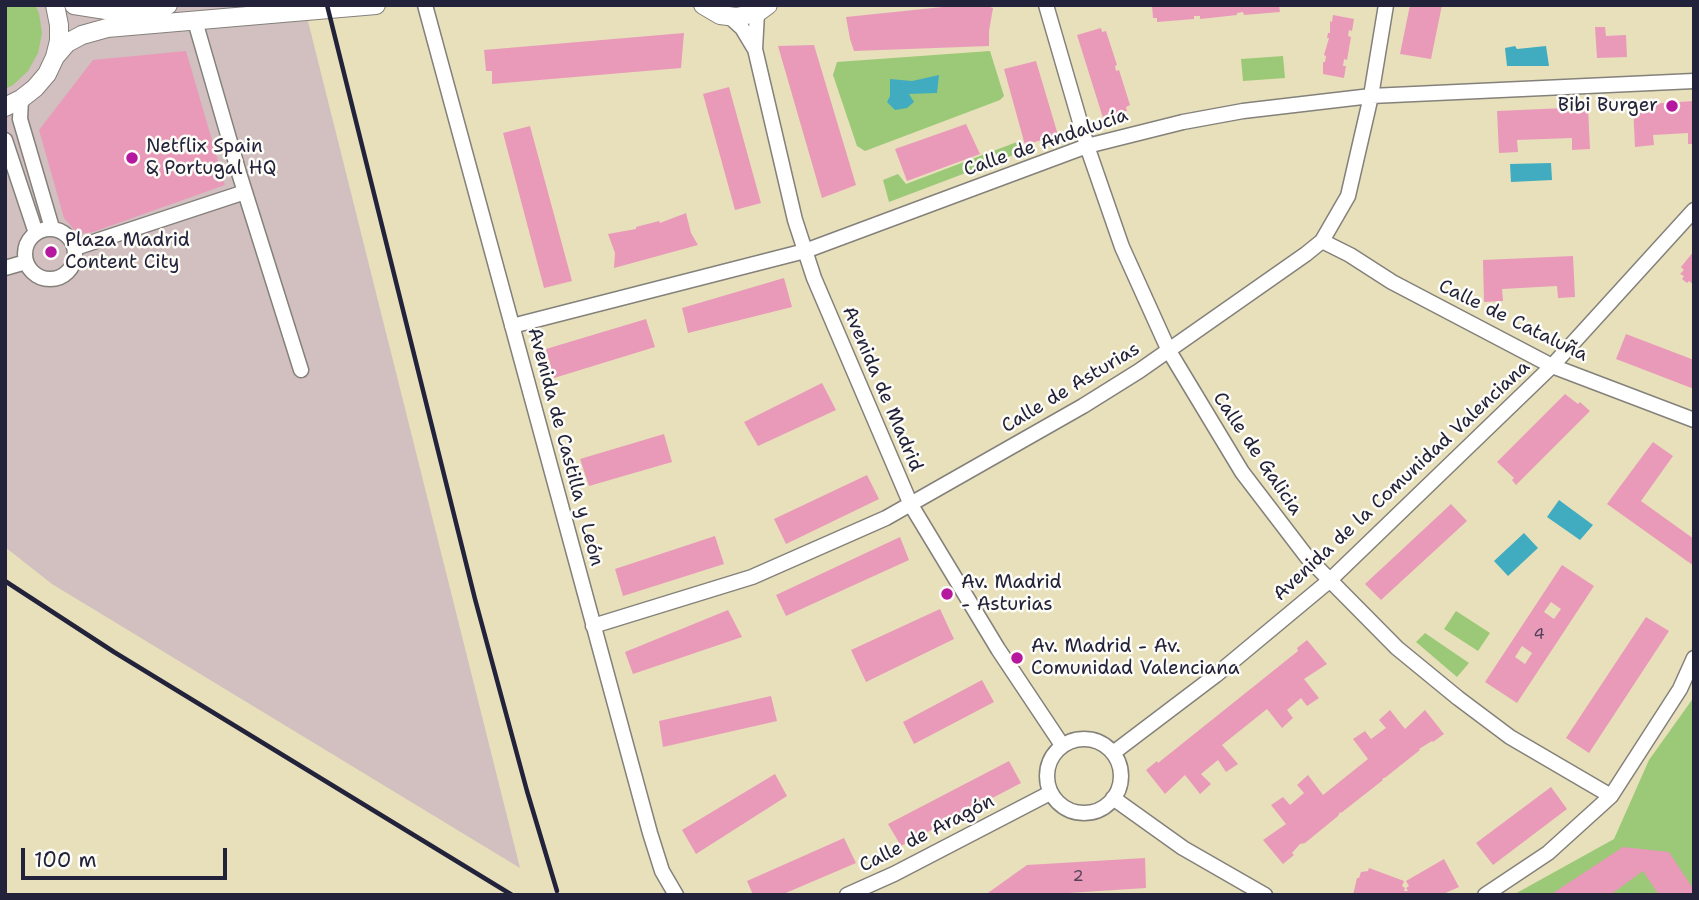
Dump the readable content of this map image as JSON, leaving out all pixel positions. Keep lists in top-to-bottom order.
{
  "streets": {
    "street": [
      "Calle de Andalucía",
      "Calle de Cataluña",
      "Calle de Asturias",
      "Avenida de Madrid",
      "Avenida de Castilla y León",
      "Calle de Galicia",
      "Avenida de la Comunidad Valenciana",
      "Calle de Aragón"
    ]
  },
  "crossings": [
    ["Calle de Andalucía", "Calle de Asturias"],
    ["Calle de Andalucía", "Avenida de Madrid"],
    ["Calle de Andalucía", "Avenida de Castilla y León"],
    ["Calle de Andalucía", "Calle de Galicia"],
    ["Calle de Cataluña", "Calle de Asturias"],
    ["Calle de Cataluña", "Avenida de la Comunidad Valenciana"],
    ["Calle de Asturias", "Avenida de Madrid"],
    ["Calle de Asturias", "Avenida de Castilla y León"],
    ["Calle de Asturias", "Calle de Galicia"],
    ["Avenida de Madrid", "Avenida de la Comunidad Valenciana"],
    ["Avenida de Madrid", "Calle de Aragón"],
    ["Calle de Galicia", "Avenida de la Comunidad Valenciana"],
    ["Avenida de la Comunidad Valenciana", "Calle de Aragón"]
  ],
  "places": [
    "Bibi Burger",
    "Netflix Spain & Portugal HQ",
    "Plaza Madrid Content City",
    "Av. Madrid - Asturias",
    "Av. Madrid - Av. Comunidad Valenciana"
  ],
  "house_numbers": ["4", "2"],
  "scale_bar": "100 m"
}
